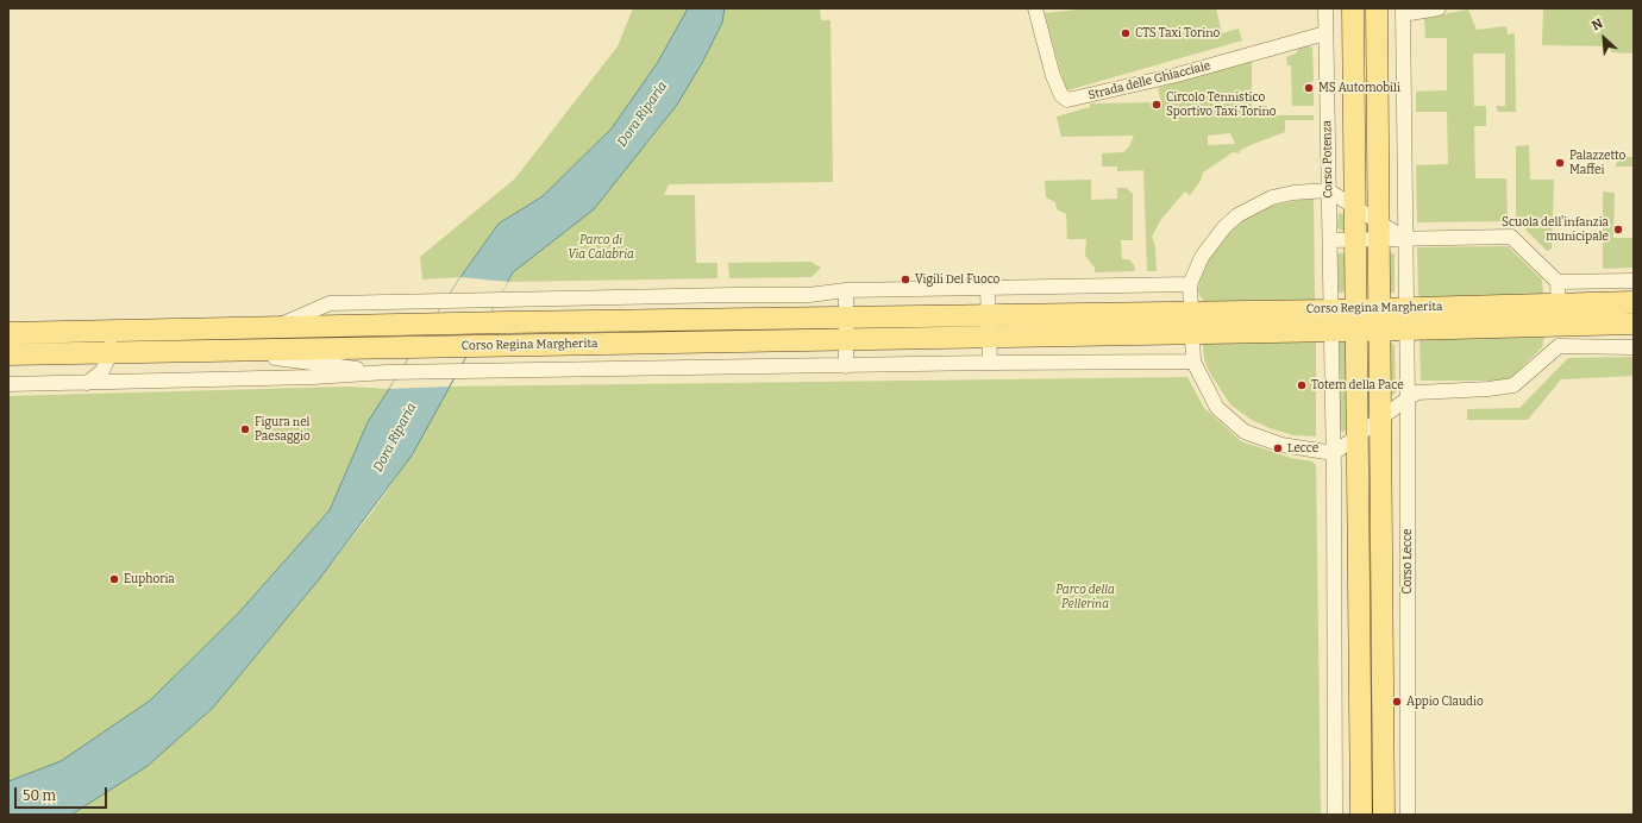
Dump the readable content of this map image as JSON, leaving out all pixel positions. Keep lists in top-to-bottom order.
{
  "streets": {
    "main road": ["Corso Regina Margherita"],
    "street": ["Strada delle Ghiacciaie", "Corso Potenza", "Corso Lecce"]
  },
  "crossings": [
    ["Strada delle Ghiacciaie", "Corso Potenza"],
    ["Corso Potenza", "Corso Regina Margherita"],
    ["Corso Regina Margherita", "Corso Lecce"]
  ],
  "water": ["Dora Riparia"],
  "parks": ["Parco di Via Calabria", "Parco della Pellerina"],
  "places": [
    "CTS Taxi Torino",
    "MS Automobili",
    "Circolo Tennistico Sportivo Taxi Torino",
    "Palazzetto Maffei",
    "Scuola dell'infanzia municipale",
    "Vigili Del Fuoco",
    "Totem della Pace",
    "Figura nel Paesaggio",
    "Lecce",
    "Euphoria",
    "Appio Claudio"
  ],
  "scale_bar": "50 m",
  "north": "top left"
}
